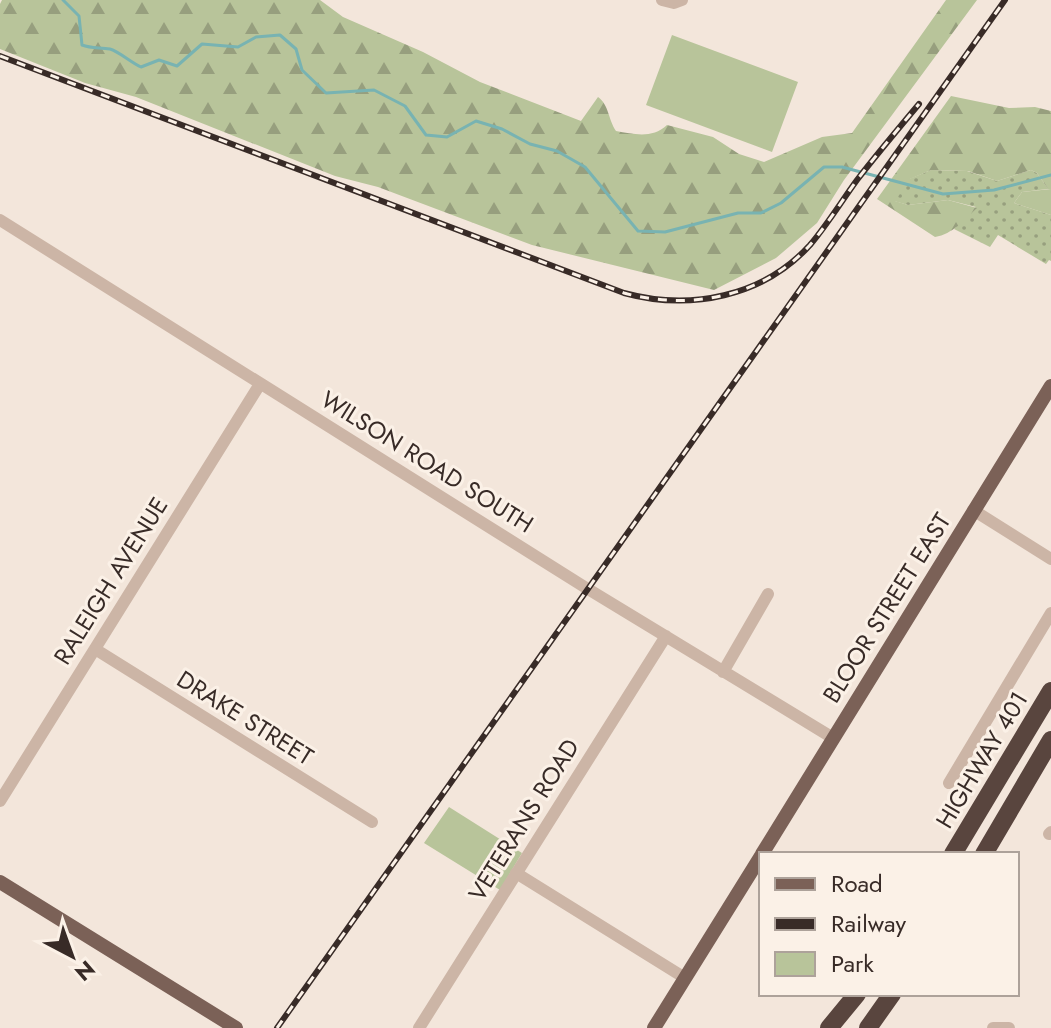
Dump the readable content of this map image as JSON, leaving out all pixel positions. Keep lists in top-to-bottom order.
{
  "streets": {
    "highway": ["HIGHWAY 401"],
    "main road": ["BLOOR STREET EAST"],
    "street": [
      "WILSON ROAD SOUTH",
      "RALEIGH AVENUE",
      "DRAKE STREET",
      "VETERANS ROAD"
    ]
  },
  "crossings": [
    ["WILSON ROAD SOUTH", "RALEIGH AVENUE"],
    ["WILSON ROAD SOUTH", "BLOOR STREET EAST"],
    ["WILSON ROAD SOUTH", "VETERANS ROAD"],
    ["RALEIGH AVENUE", "DRAKE STREET"]
  ],
  "legend": ["Road", "Railway", "Park"],
  "north": "bottom right"
}
